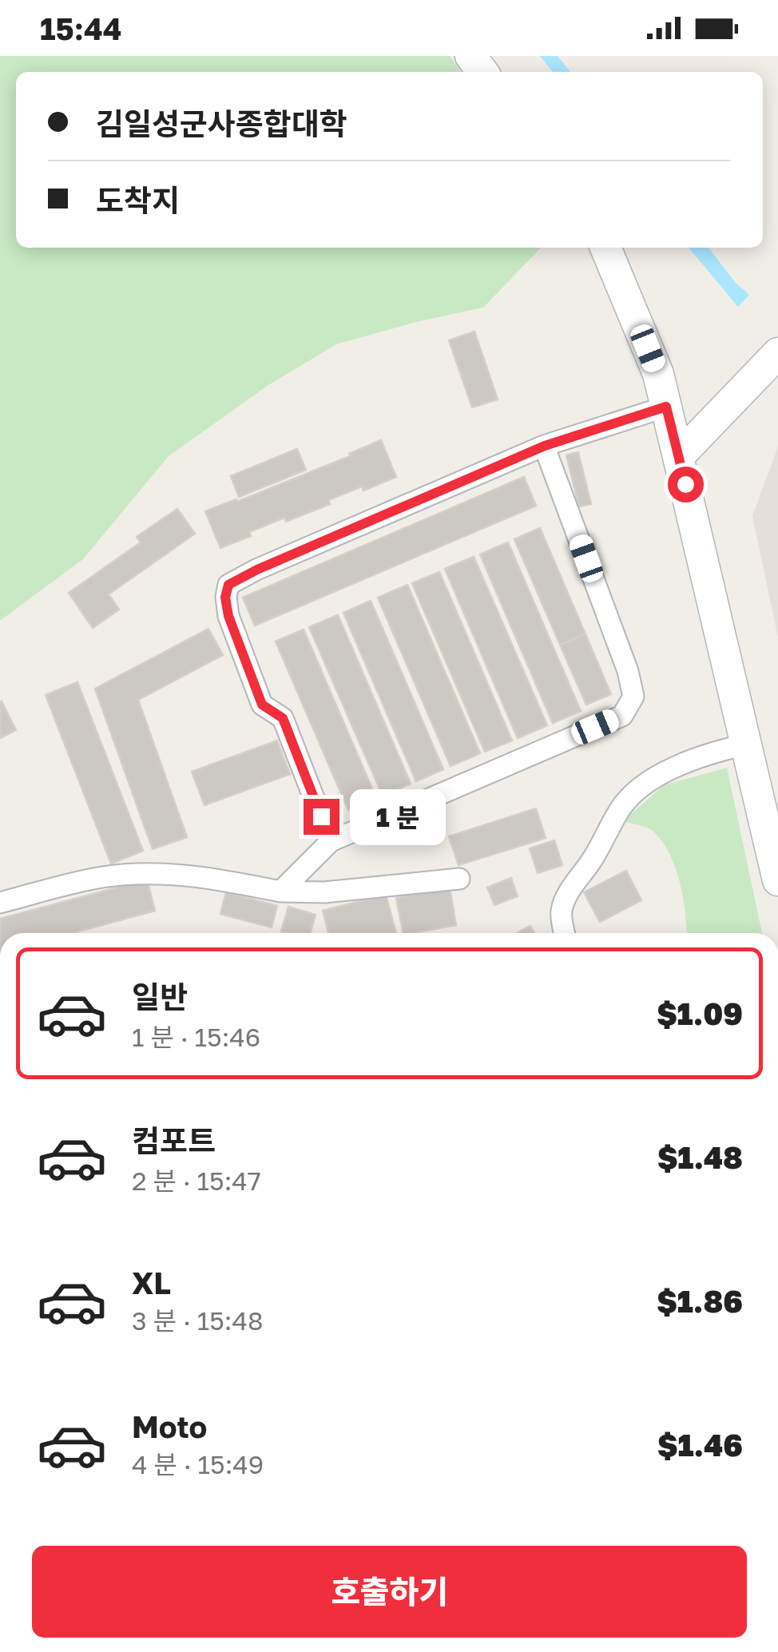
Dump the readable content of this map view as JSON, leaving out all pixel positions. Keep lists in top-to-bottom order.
{
  "page": {
    "status": "15:44",
    "banner": ["김일성군사종합대학", "도착지"],
    "bubble": "1 분",
    "list": [
      {
        "name": "일반",
        "note": "1 분 · 15:46",
        "value": "$1.09"
      },
      {
        "name": "컴포트",
        "note": "2 분 · 15:47",
        "value": "$1.48"
      },
      {
        "name": "XL",
        "note": "3 분 · 15:48",
        "value": "$1.86"
      },
      {
        "name": "Moto",
        "note": "4 분 · 15:49",
        "value": "$1.46"
      }
    ],
    "buttons": "호출하기"
  }
}
